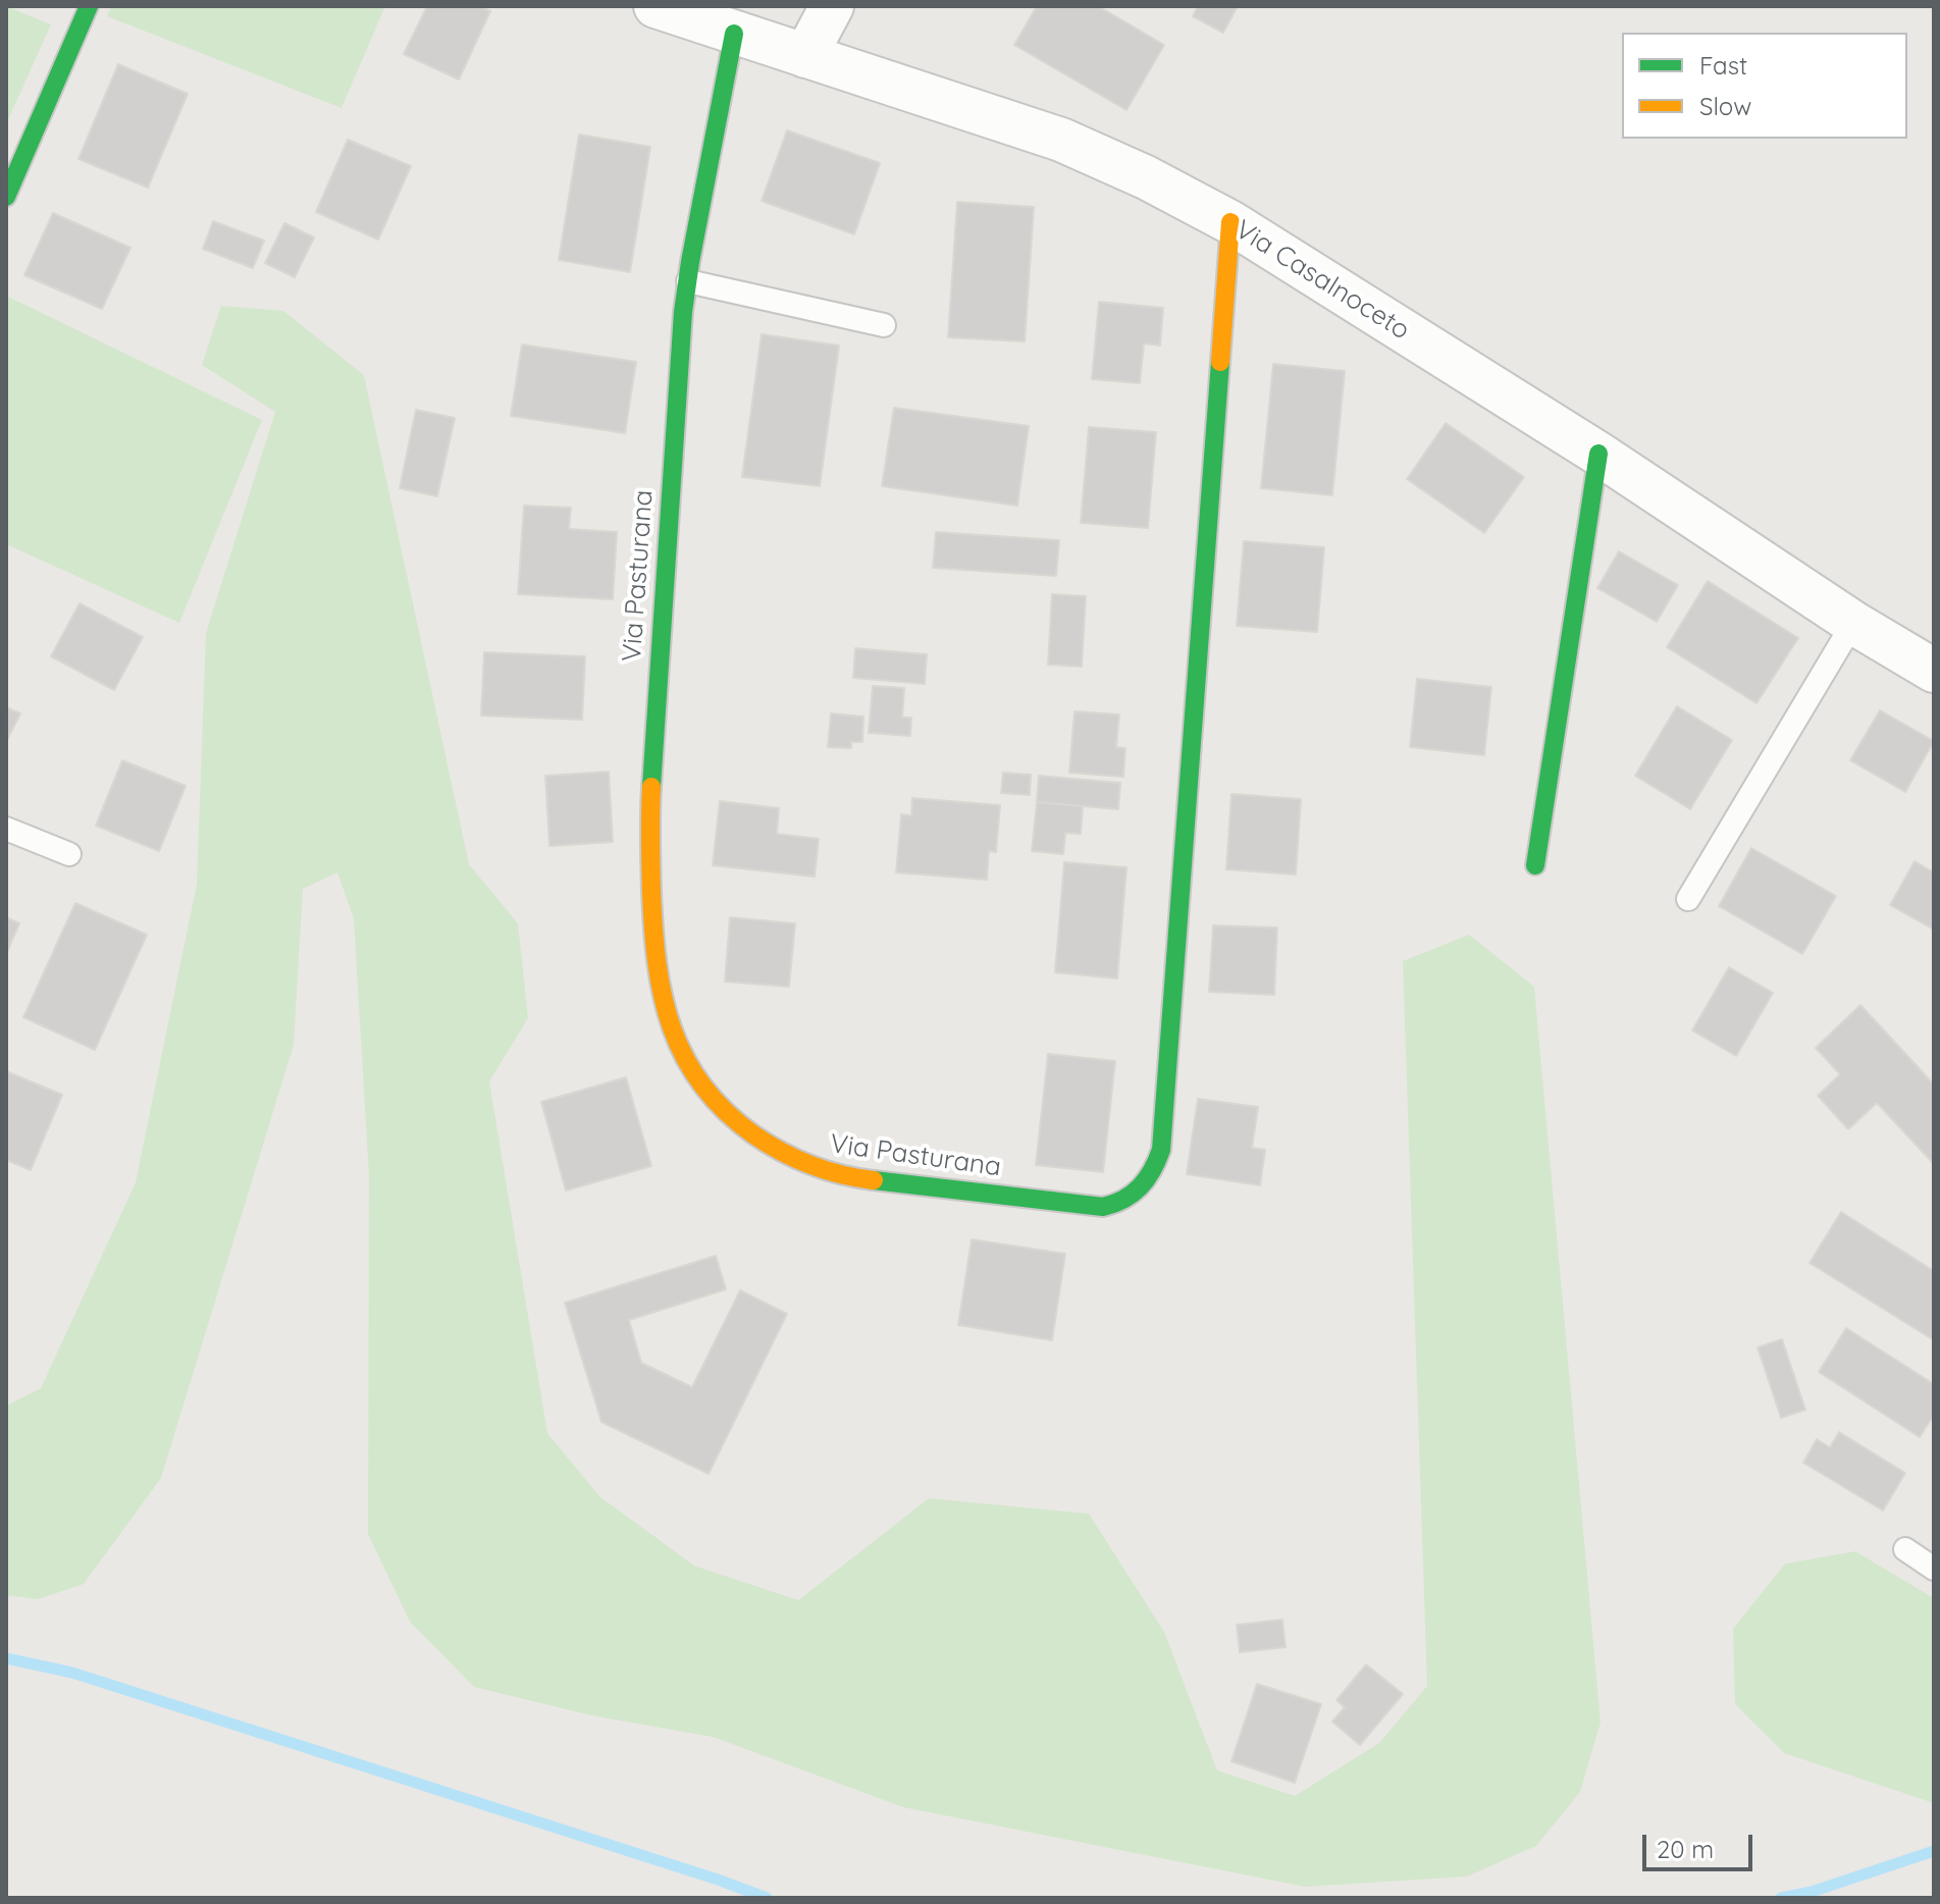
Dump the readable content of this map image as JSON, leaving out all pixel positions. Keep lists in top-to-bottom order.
{
  "streets": {
    "street": ["Via Casalnoceto", "Via Pasturana"]
  },
  "crossings": [
    ["Via Casalnoceto", "Via Pasturana"]
  ],
  "legend": ["Fast", "Slow"],
  "scale_bar": "20 m"
}
